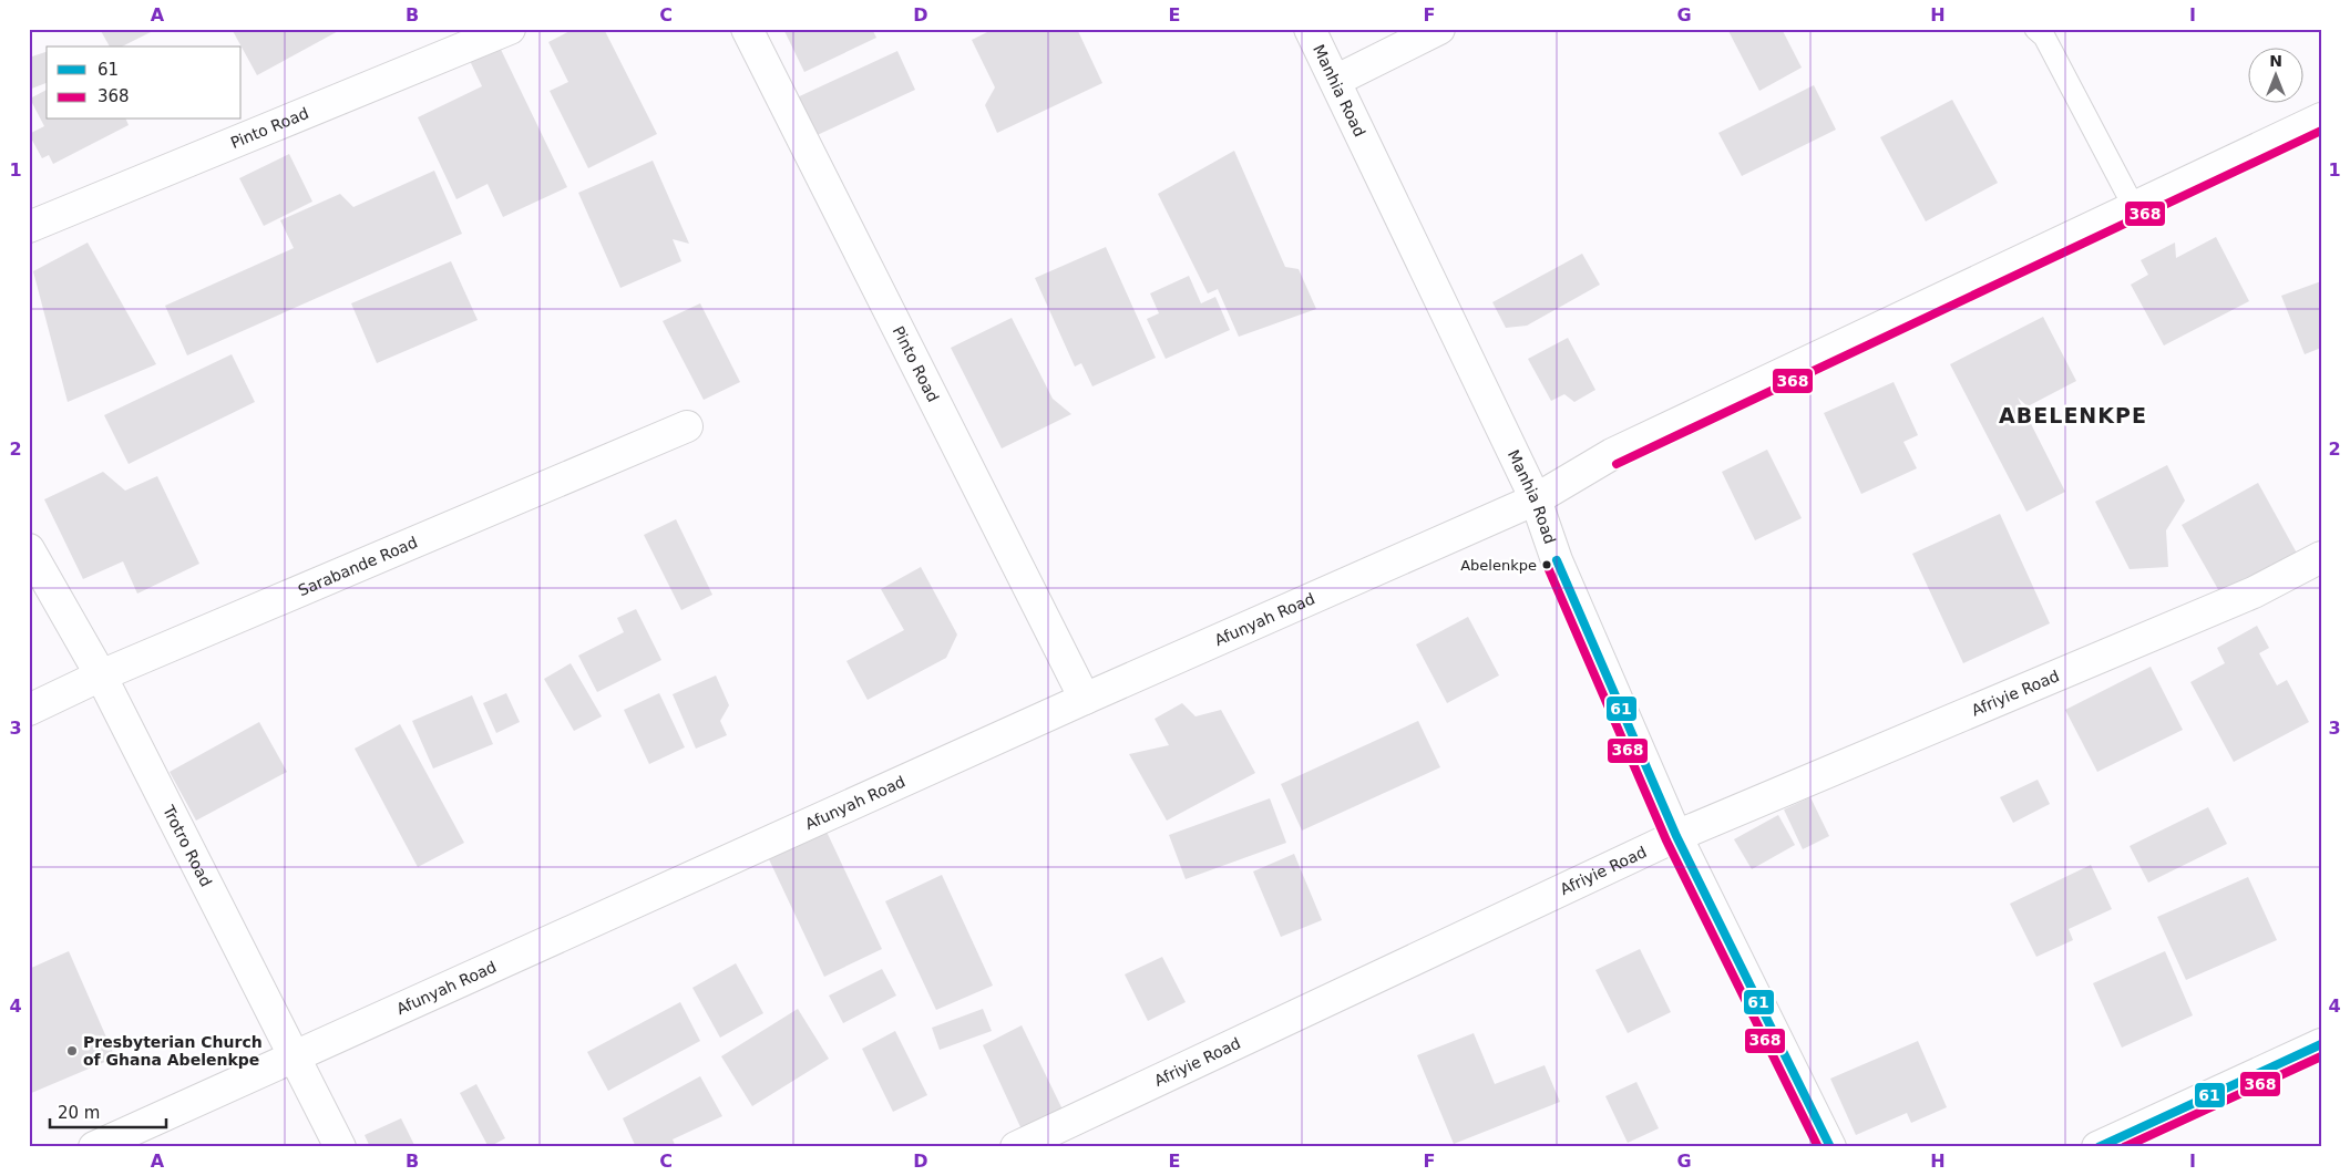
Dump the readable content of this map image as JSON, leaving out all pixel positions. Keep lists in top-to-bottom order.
{
  "streets": {
    "street": [
      "Manhia Road",
      "Pinto Road",
      "Sarabande Road",
      "Afunyah Road",
      "Afriyie Road",
      "Trotro Road"
    ]
  },
  "crossings": [
    ["Manhia Road", "Afunyah Road"],
    ["Manhia Road", "Afriyie Road"],
    ["Pinto Road", "Afunyah Road"],
    ["Sarabande Road", "Trotro Road"],
    ["Afunyah Road", "Trotro Road"]
  ],
  "districts": ["ABELENKPE"],
  "places": ["Abelenkpe", "Presbyterian Church of Ghana Abelenkpe"],
  "lines": ["transit line 368", "transit line 61"],
  "legend": ["61", "368"],
  "scale_bar": "20 m",
  "north": "top",
  "grid": {
    "columns": [
      "A",
      "B",
      "C",
      "D",
      "E",
      "F",
      "G",
      "H",
      "I"
    ],
    "rows": [
      "1",
      "2",
      "3",
      "4"
    ]
  }
}
